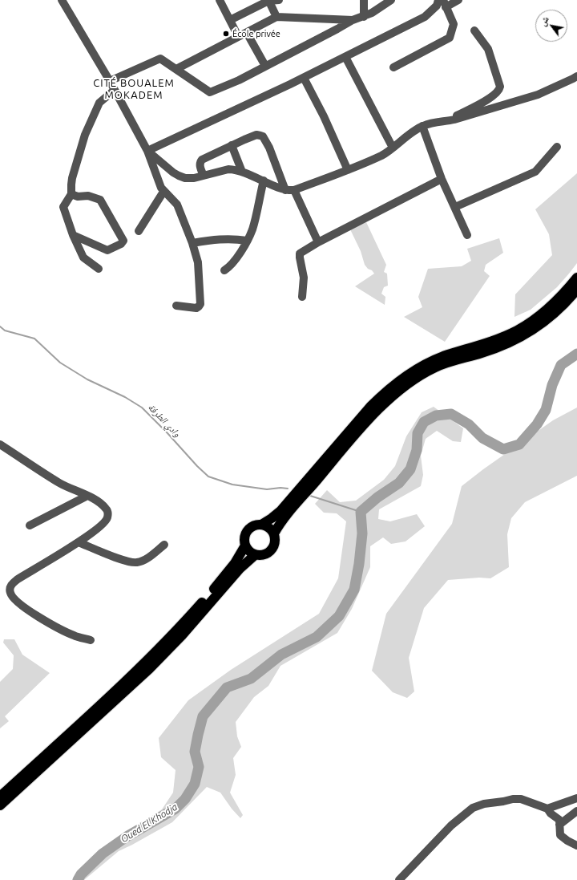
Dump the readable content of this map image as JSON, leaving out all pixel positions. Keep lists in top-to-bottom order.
{
  "districts": ["CITÉ BOUALEM MOKADEM"],
  "water": ["وادي الطرفة", "Oued El Khodja"],
  "places": ["École privée"],
  "north": "top left"
}
